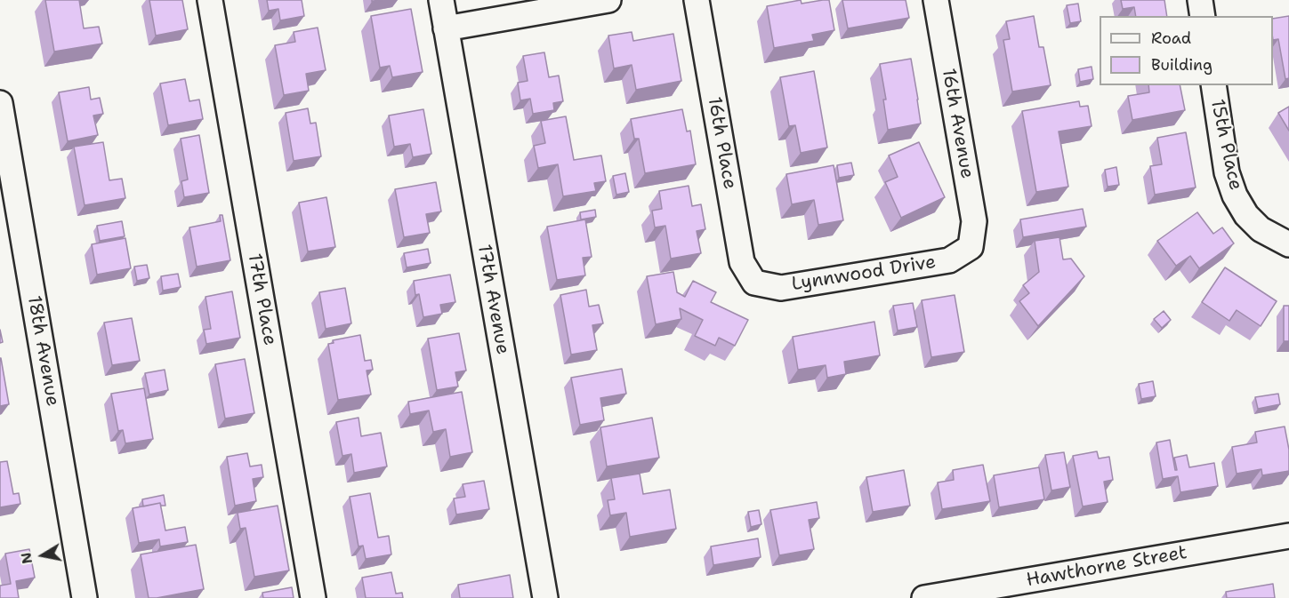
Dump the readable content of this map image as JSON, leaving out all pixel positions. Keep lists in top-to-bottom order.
{
  "streets": {
    "street": [
      "16th Avenue",
      "16th Place",
      "15th Place",
      "Lynnwood Drive",
      "17th Place",
      "17th Avenue",
      "18th Avenue",
      "Hawthorne Street"
    ]
  },
  "crossings": [
    ["16th Avenue", "Lynnwood Drive"],
    ["16th Place", "Lynnwood Drive"]
  ],
  "legend": ["Road", "Building"],
  "north": "left"
}
